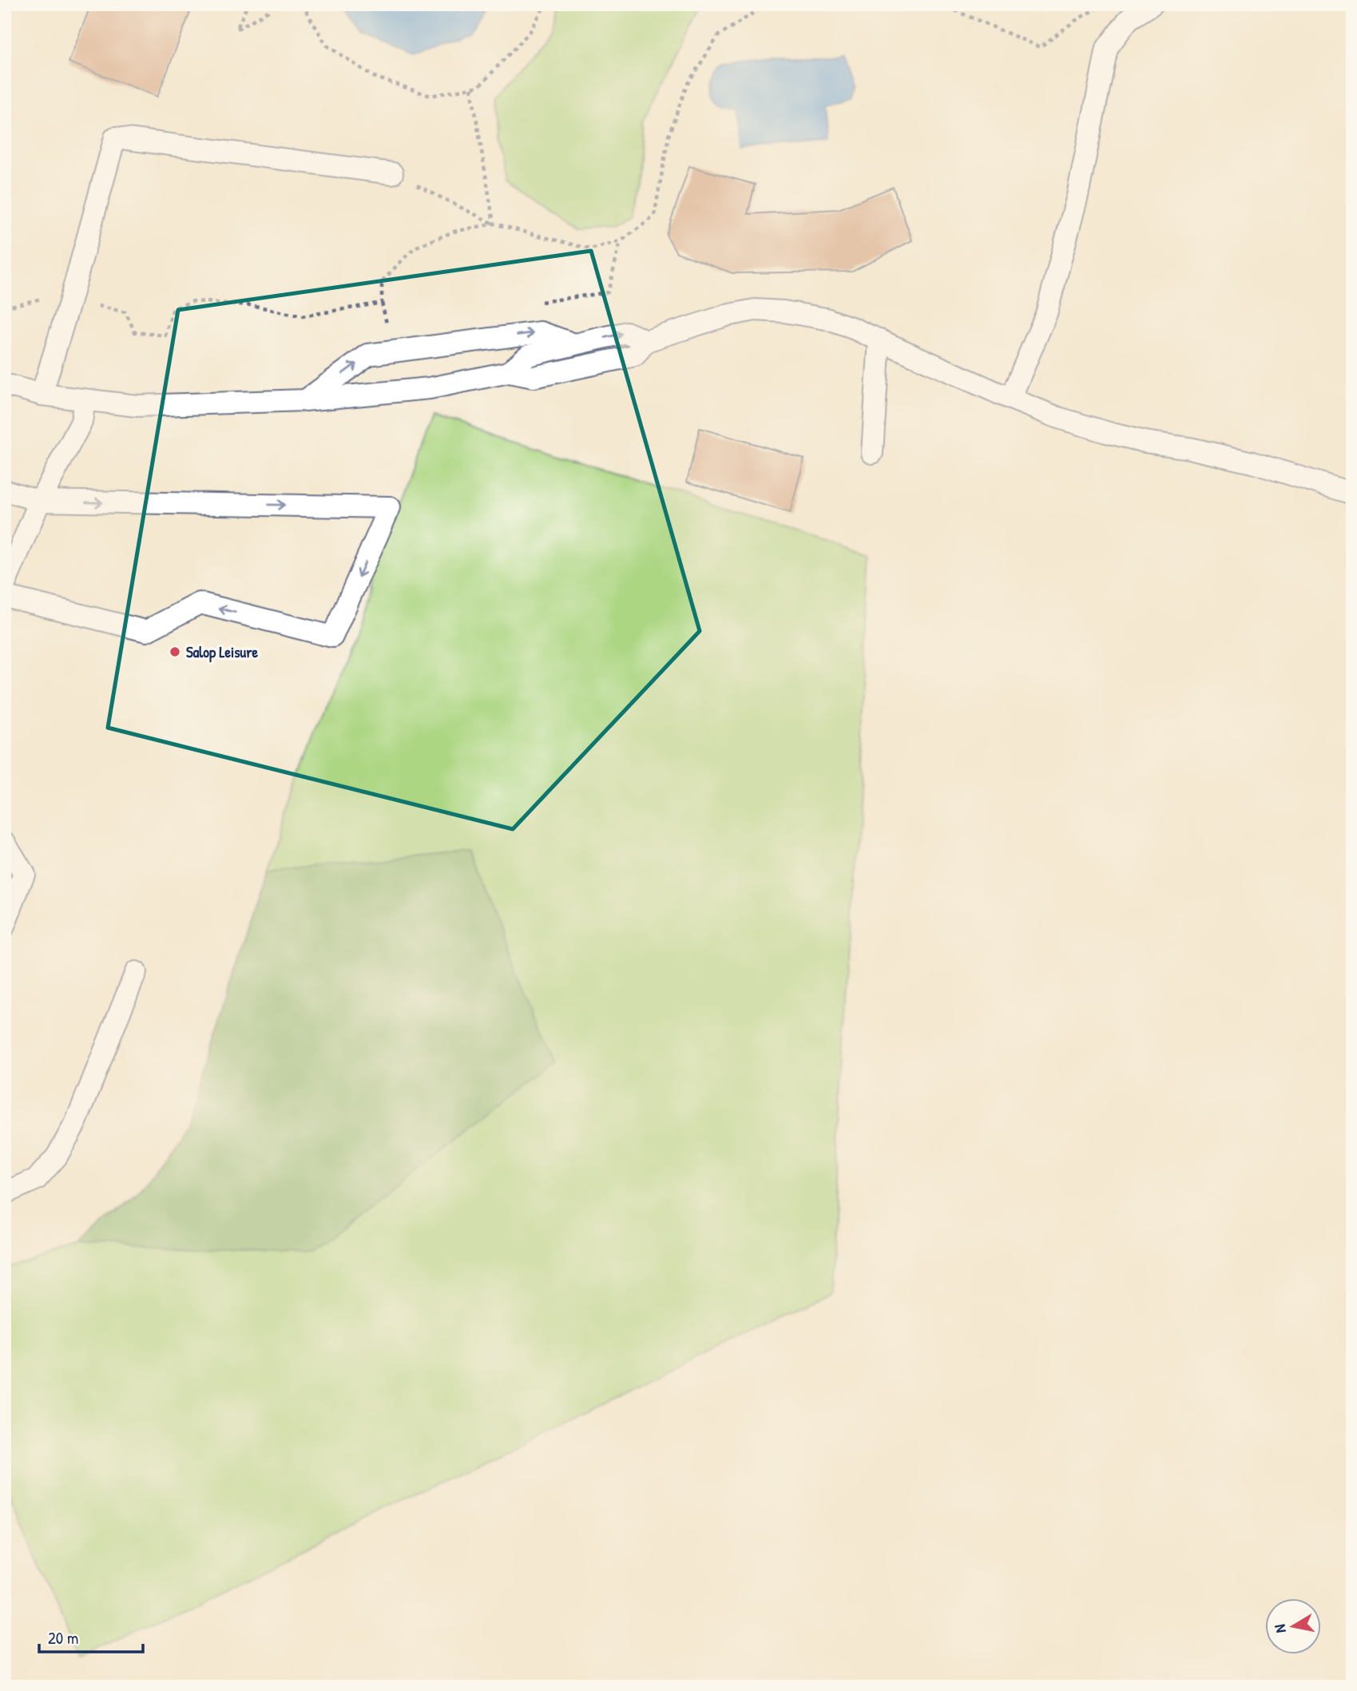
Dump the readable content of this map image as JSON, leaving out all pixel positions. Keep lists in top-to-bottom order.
{
  "places": ["Salop Leisure"],
  "scale_bar": "20 m",
  "north": "left"
}
